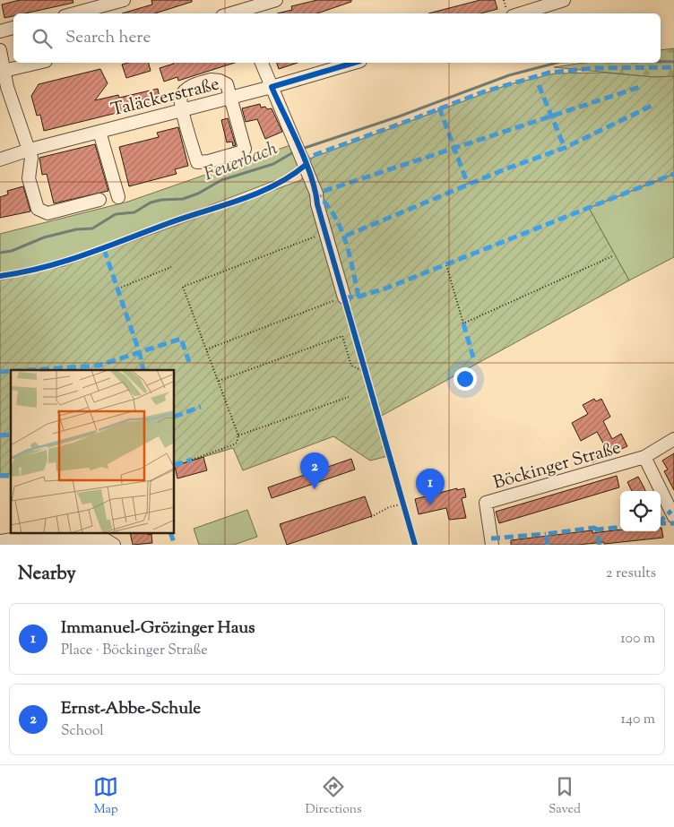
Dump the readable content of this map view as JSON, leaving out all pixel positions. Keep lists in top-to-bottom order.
{
  "streets": {
    "street": ["Taläckerstraße", "Böckinger Straße"]
  },
  "water": ["Feuerbach"],
  "page": {
    "search": "Search here",
    "pins": ["2", "1"],
    "heading": ["Nearby", "2 results"],
    "list": [
      {
        "mark": "1",
        "name": "Immanuel-Grözinger Haus",
        "note": "Place · Böckinger Straße",
        "value": "100 m"
      },
      {
        "mark": "2",
        "name": "Ernst-Abbe-Schule",
        "note": "School",
        "value": "140 m"
      }
    ],
    "nav": ["Map", "Directions", "Saved"]
  }
}
